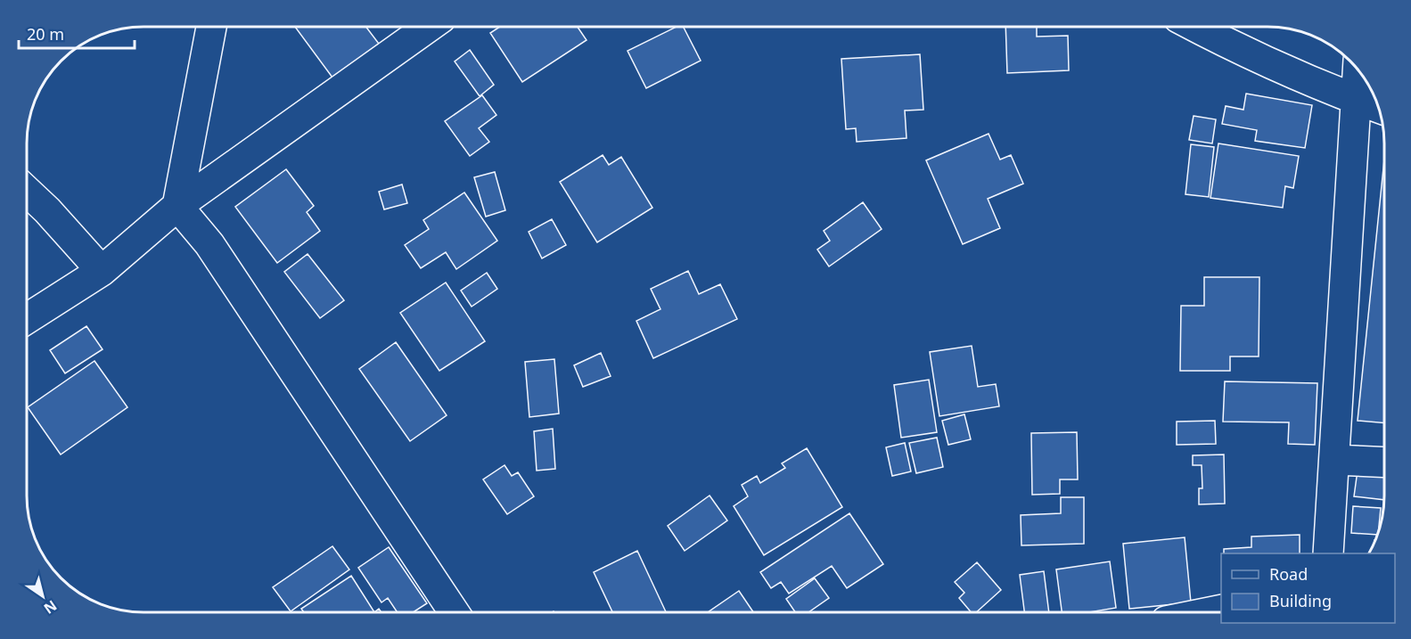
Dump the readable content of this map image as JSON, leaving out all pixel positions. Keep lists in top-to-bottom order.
{
  "legend": ["Road", "Building"],
  "scale_bar": "20 m",
  "north": "bottom right"
}
